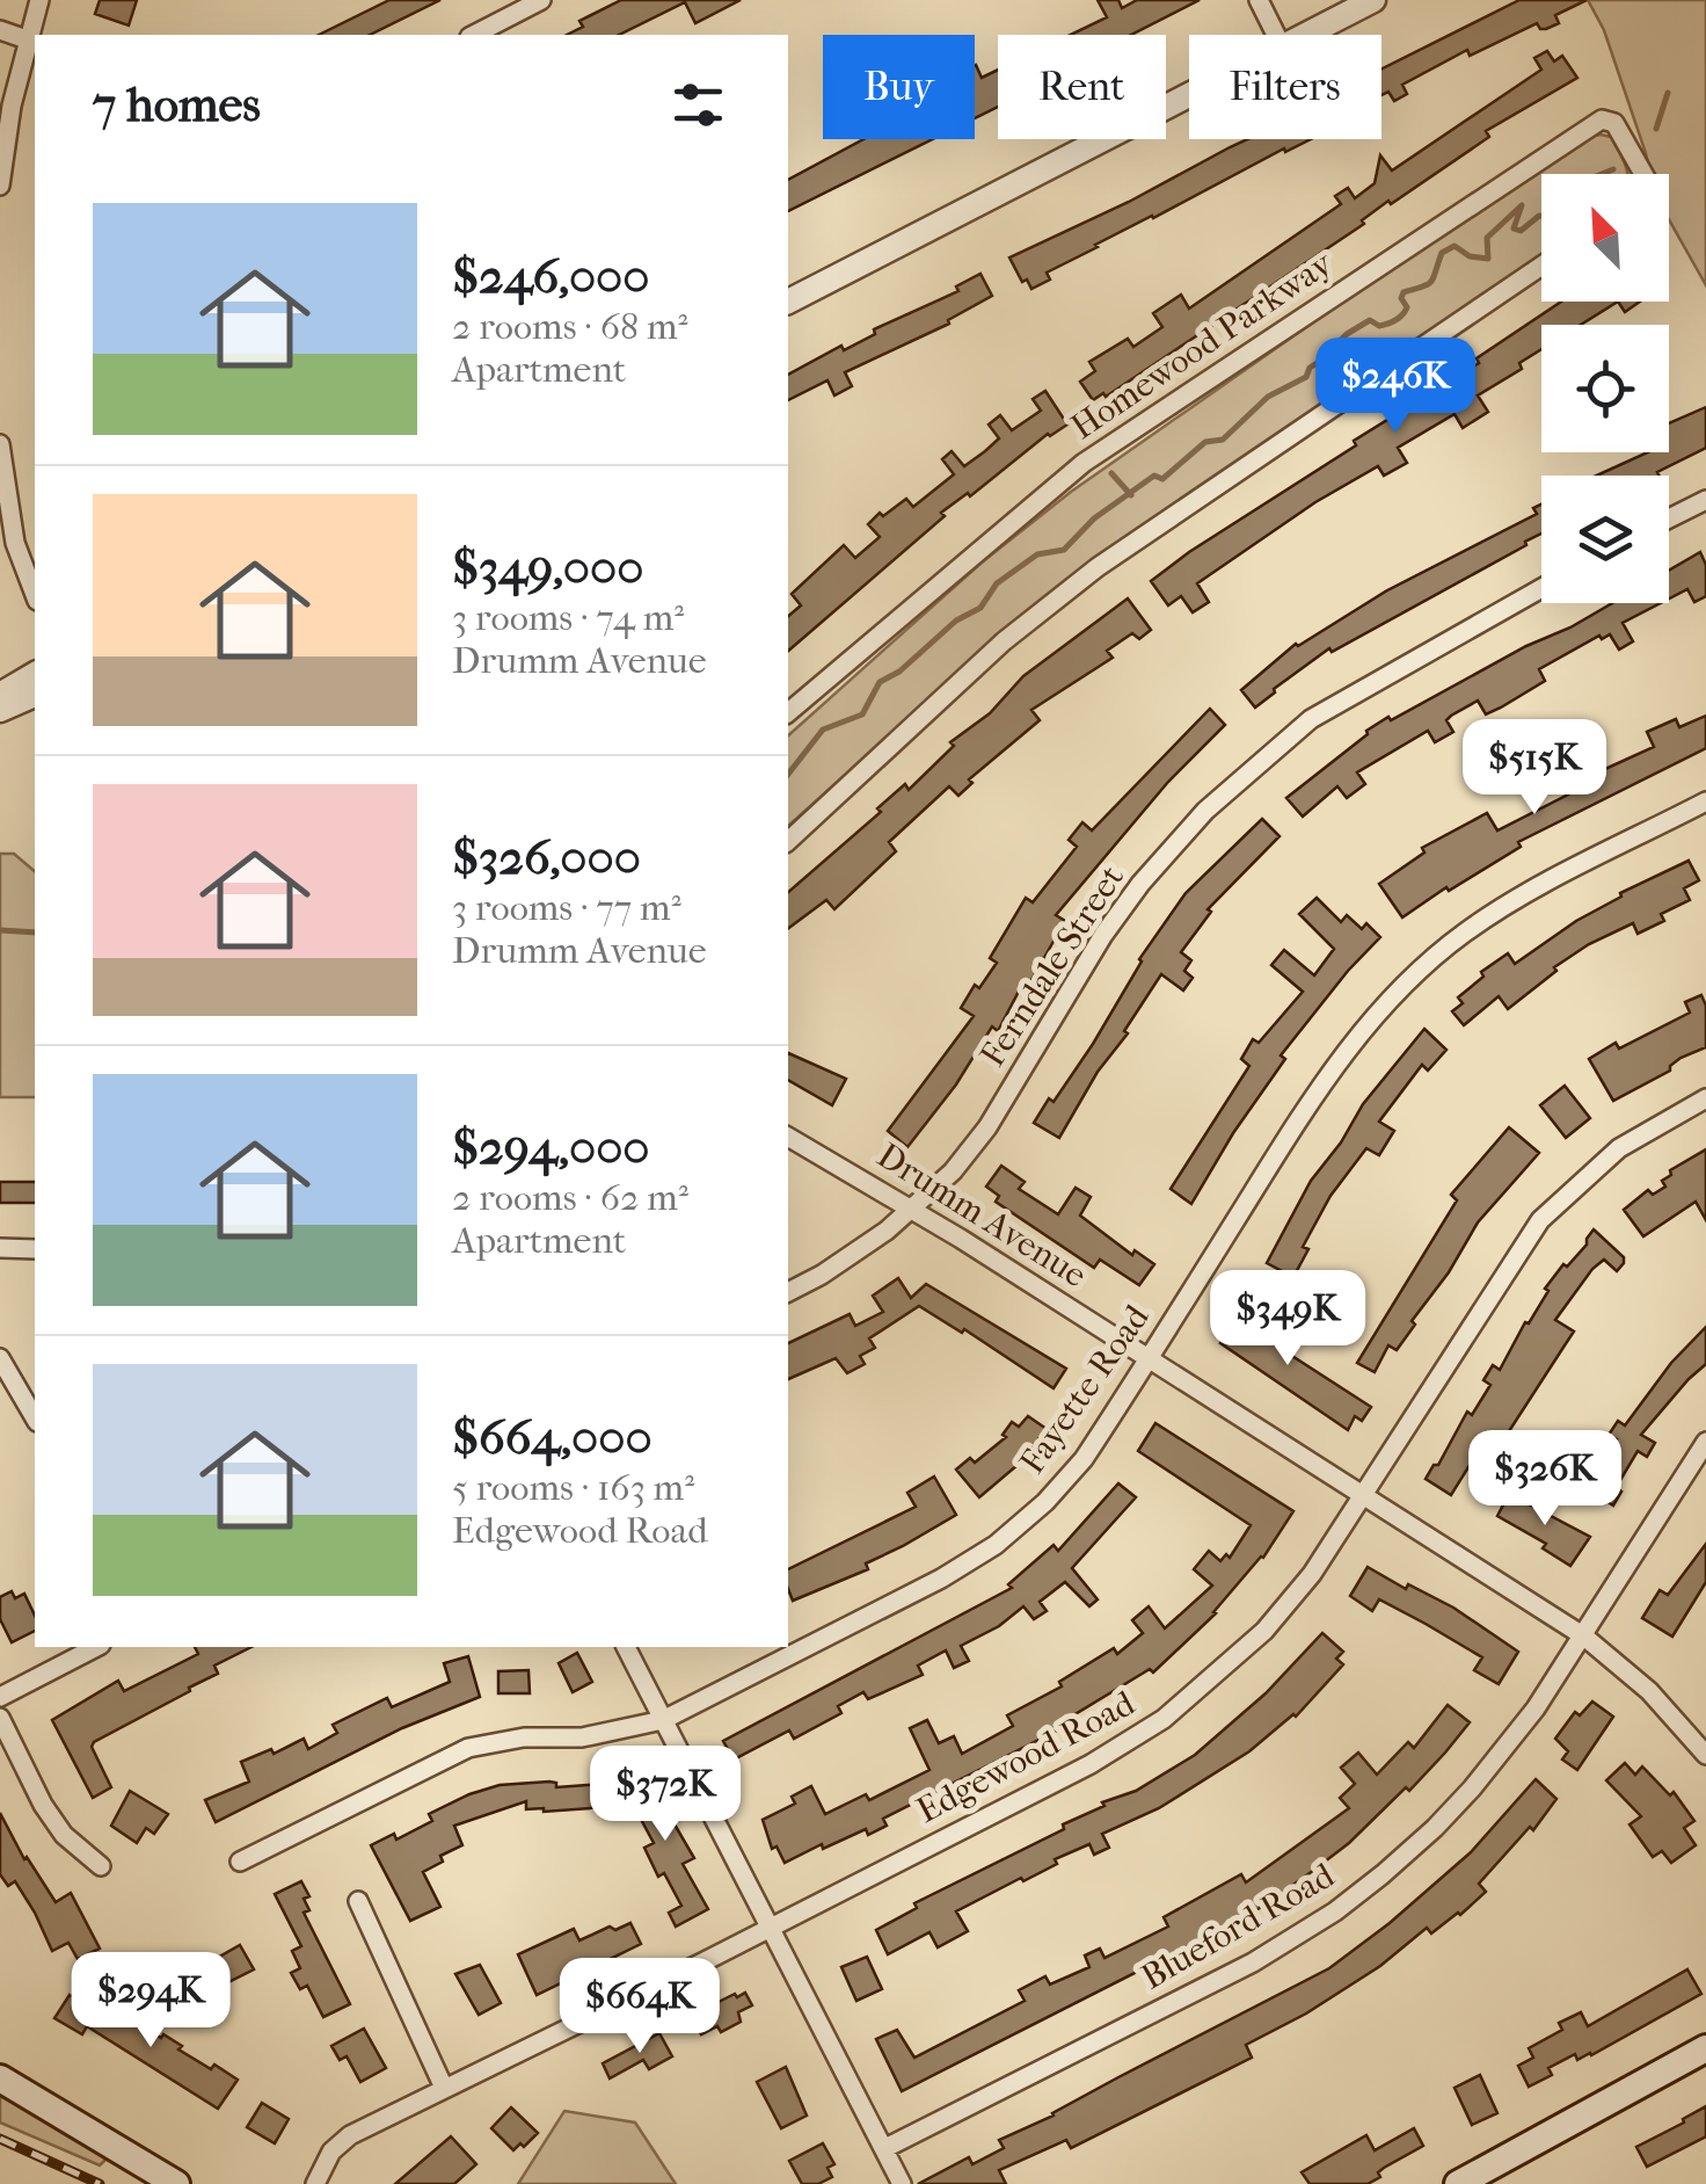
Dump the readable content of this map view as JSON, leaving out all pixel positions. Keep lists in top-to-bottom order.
{
  "streets": {
    "street": [
      "Homewood Parkway",
      "Ferndale Street",
      "Drumm Avenue",
      "Fayette Road",
      "Edgewood Road",
      "Blueford Road"
    ]
  },
  "crossings": [
    ["Ferndale Street", "Drumm Avenue"],
    ["Drumm Avenue", "Fayette Road"],
    ["Drumm Avenue", "Edgewood Road"],
    ["Drumm Avenue", "Blueford Road"]
  ],
  "north": "top left",
  "page": {
    "chip": ["Buy", "Rent", "Filters"],
    "heading": "7 homes",
    "list": [
      {
        "name": "$246,000",
        "note": "2 rooms · 68 m² · Apartment"
      },
      {
        "name": "$349,000",
        "note": "3 rooms · 74 m² · Drumm Avenue"
      },
      {
        "name": "$326,000",
        "note": "3 rooms · 77 m² · Drumm Avenue"
      },
      {
        "name": "$294,000",
        "note": "2 rooms · 62 m² · Apartment"
      },
      {
        "name": "$664,000",
        "note": "5 rooms · 163 m² · Edgewood Road"
      }
    ],
    "price": [
      "$246K",
      "$515K",
      "$349K",
      "$326K",
      "$372K",
      "$294K",
      "$664K"
    ]
  }
}
